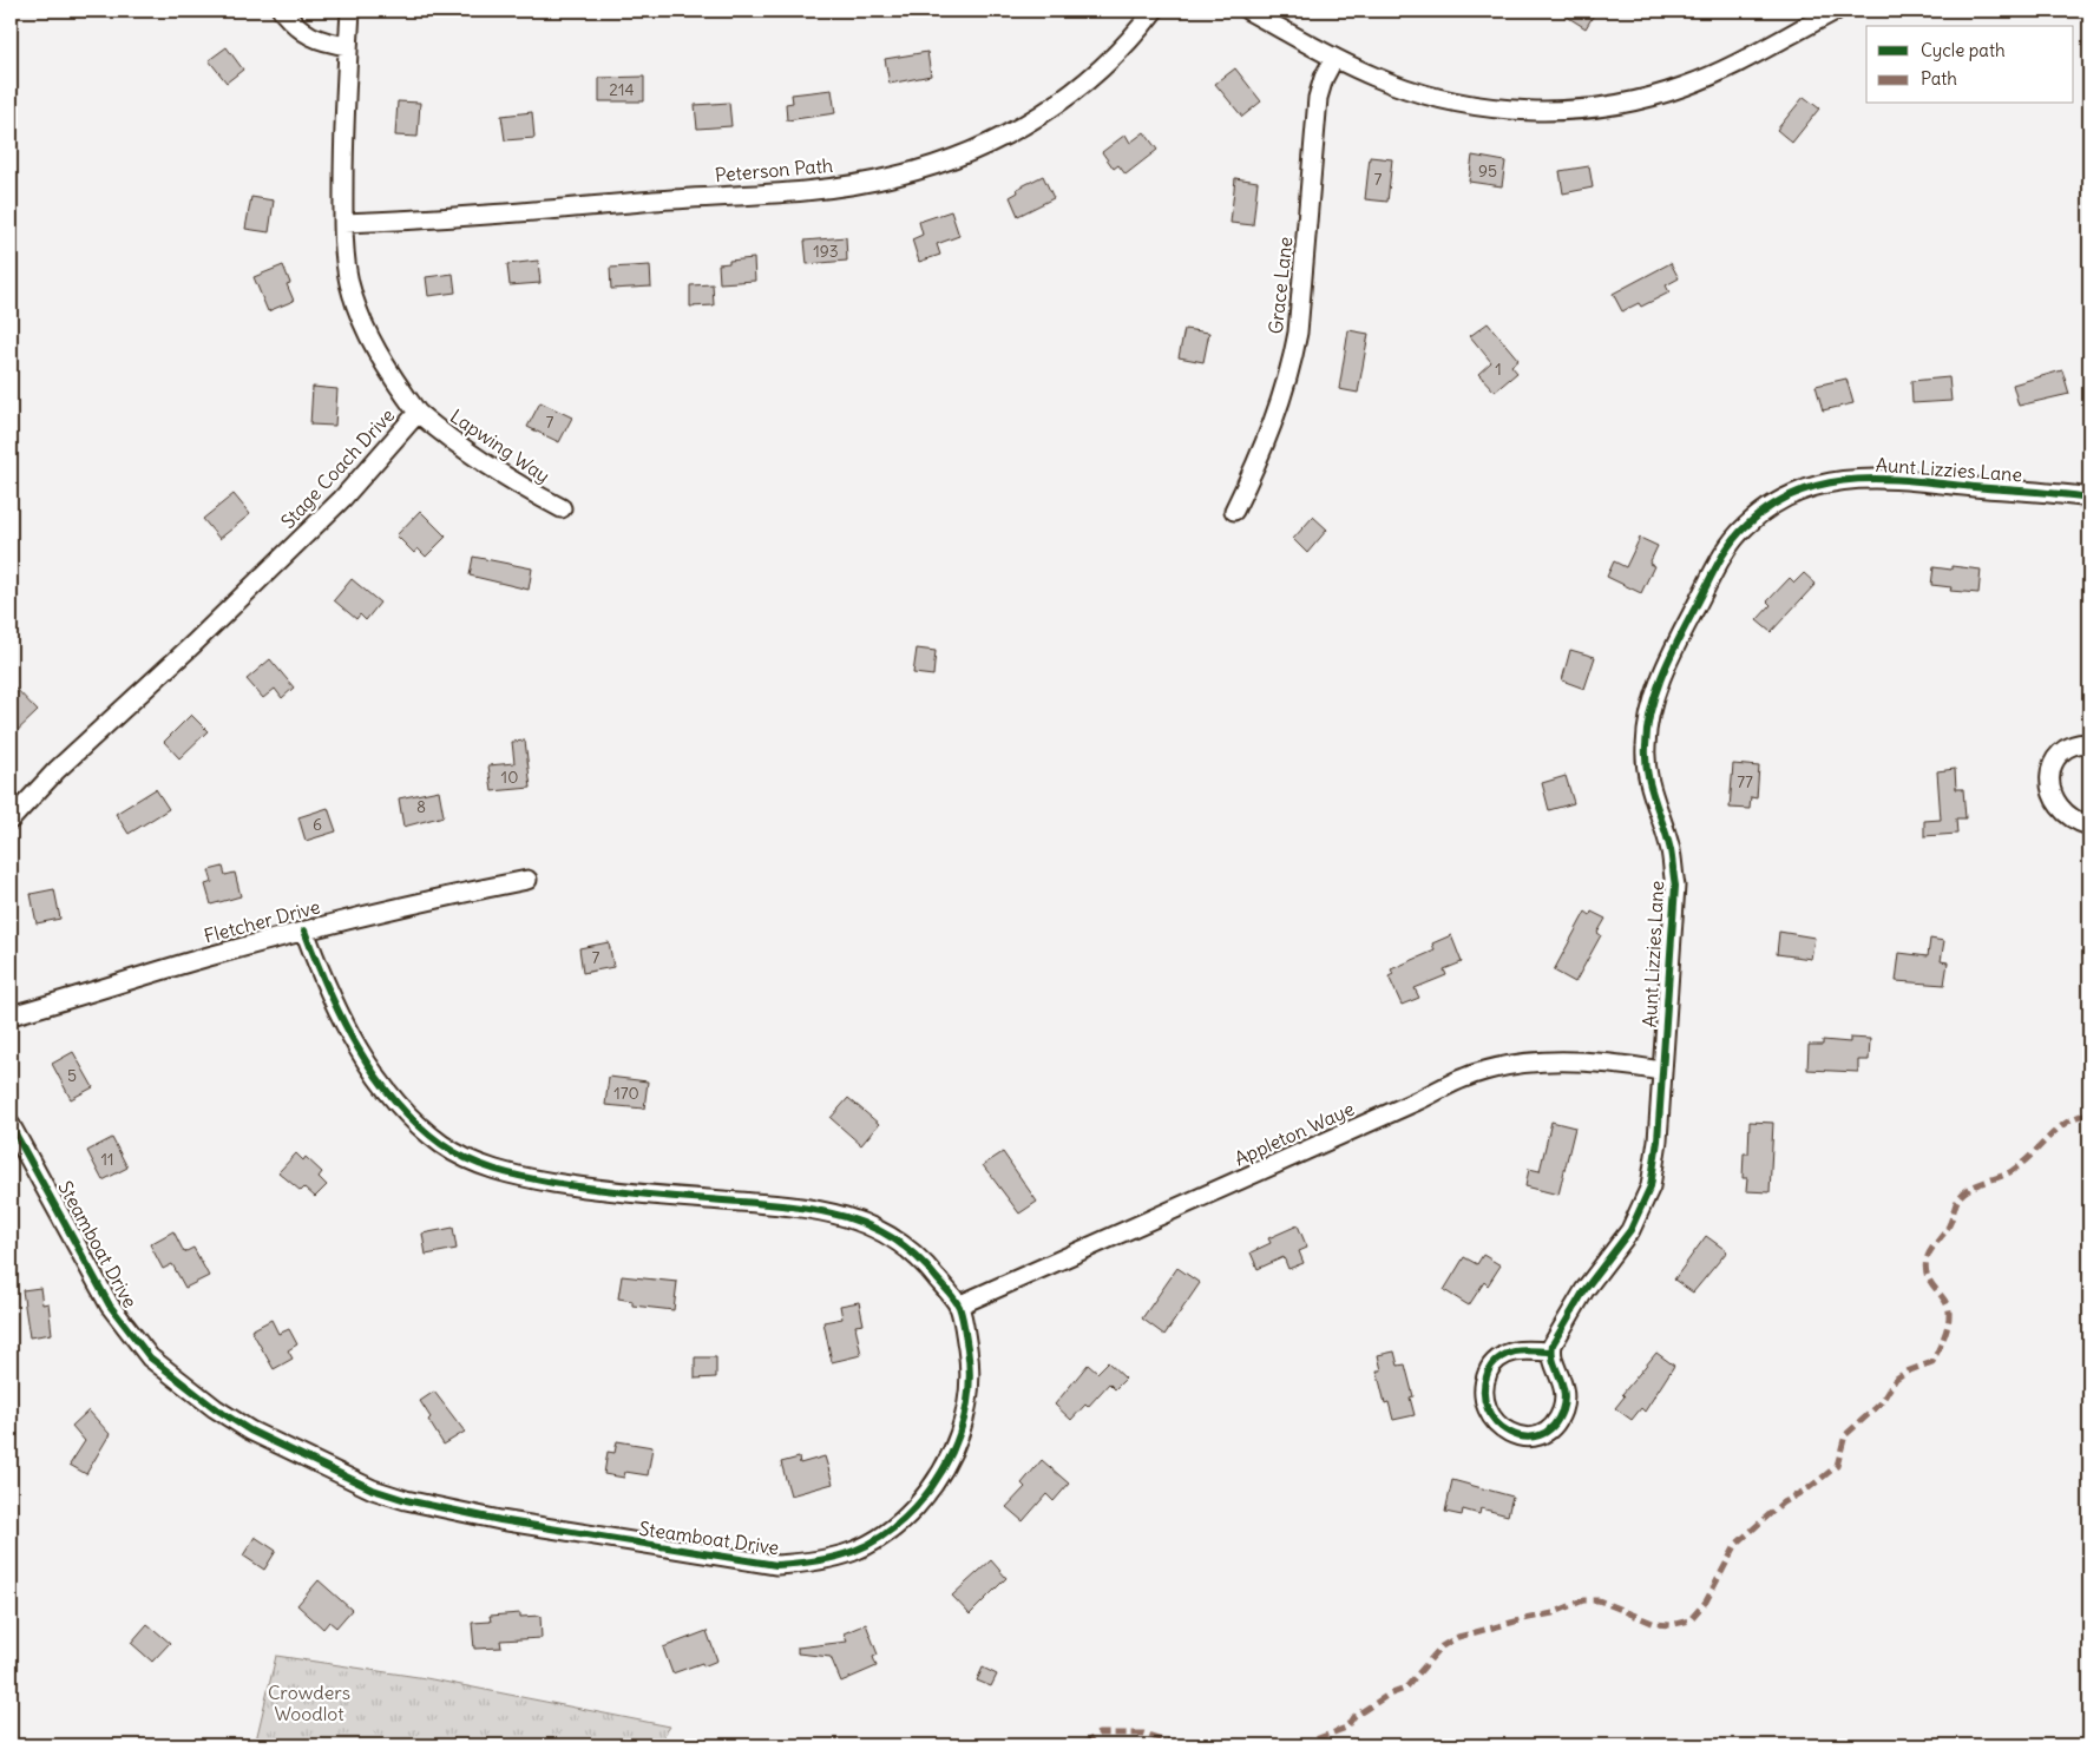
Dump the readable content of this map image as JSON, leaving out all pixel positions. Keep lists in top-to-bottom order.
{
  "streets": {
    "street": [
      "Peterson Path",
      "Grace Lane",
      "Lapwing Way",
      "Stage Coach Drive",
      "Aunt Lizzies Lane",
      "Fletcher Drive",
      "Appleton Waye",
      "Steamboat Drive"
    ]
  },
  "crossings": [
    ["Peterson Path", "Stage Coach Drive"],
    ["Lapwing Way", "Stage Coach Drive"],
    ["Aunt Lizzies Lane", "Appleton Waye"],
    ["Fletcher Drive", "Steamboat Drive"],
    ["Appleton Waye", "Steamboat Drive"]
  ],
  "parks": ["Crowders Woodlot"],
  "house_numbers": [
    "214",
    "95",
    "7",
    "193",
    "1",
    "7",
    "10",
    "77",
    "8",
    "6",
    "7",
    "5",
    "170",
    "11"
  ],
  "legend": ["Cycle path", "Path"]
}
